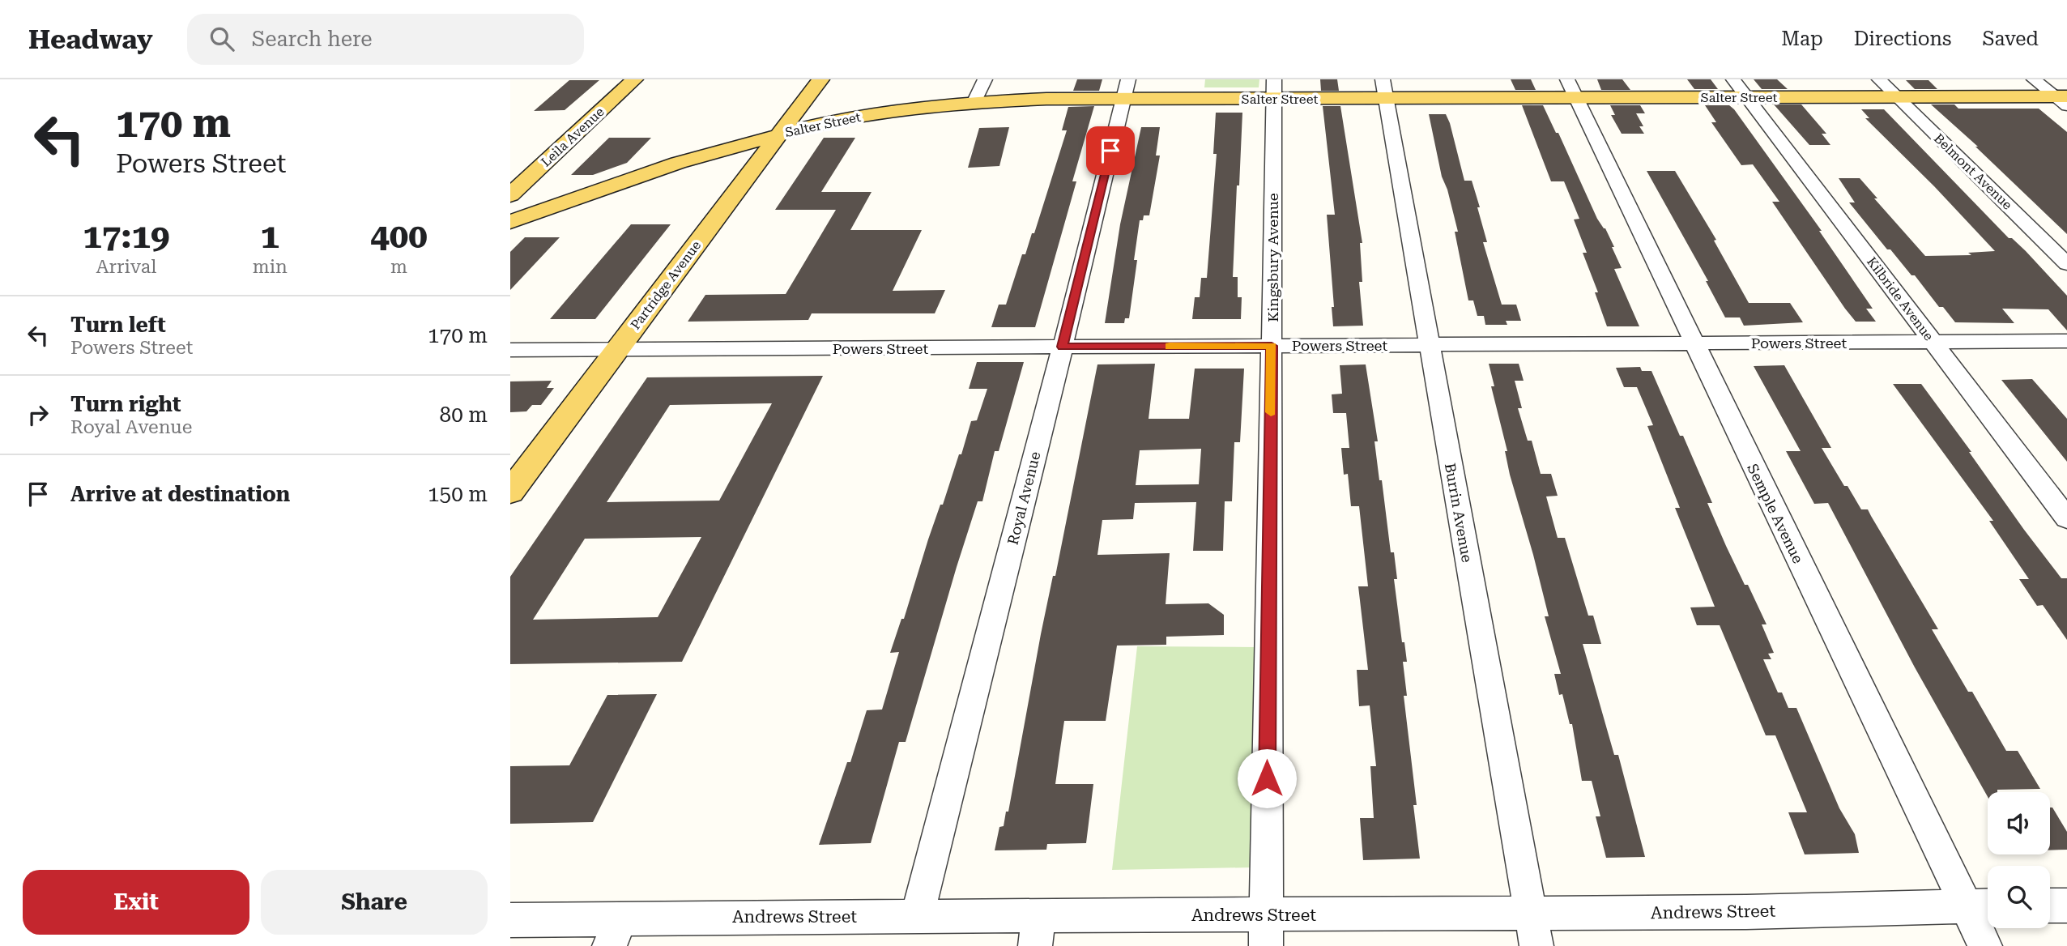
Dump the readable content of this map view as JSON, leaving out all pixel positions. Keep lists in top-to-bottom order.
{
  "streets": {
    "main road": ["Salter Street", "Leila Avenue", "Partridge Avenue"],
    "street": [
      "Belmont Avenue",
      "Kingsbury Avenue",
      "Kilbride Avenue",
      "Powers Street",
      "Royal Avenue",
      "Burrin Avenue",
      "Semple Avenue",
      "Andrews Street"
    ]
  },
  "crossings": [
    ["Salter Street", "Belmont Avenue"],
    ["Salter Street", "Kingsbury Avenue"],
    ["Salter Street", "Partridge Avenue"],
    ["Salter Street", "Kilbride Avenue"],
    ["Salter Street", "Royal Avenue"],
    ["Salter Street", "Burrin Avenue"],
    ["Salter Street", "Semple Avenue"],
    ["Kingsbury Avenue", "Powers Street"],
    ["Kingsbury Avenue", "Andrews Street"],
    ["Partridge Avenue", "Powers Street"],
    ["Kilbride Avenue", "Powers Street"],
    ["Powers Street", "Royal Avenue"],
    ["Powers Street", "Burrin Avenue"],
    ["Powers Street", "Semple Avenue"],
    ["Royal Avenue", "Andrews Street"],
    ["Burrin Avenue", "Andrews Street"],
    ["Semple Avenue", "Andrews Street"]
  ],
  "page": {
    "header": "Headway",
    "search": "Search here",
    "nav": ["Map", "Directions", "Saved"],
    "turn": ["170 m", "Powers Street"],
    "eta": [
      "17:19",
      "Arrival",
      "1",
      "min",
      "400",
      "m"
    ],
    "list": [
      {
        "name": "Turn left",
        "note": "Powers Street",
        "value": "170 m"
      },
      {
        "name": "Turn right",
        "note": "Royal Avenue",
        "value": "80 m"
      },
      {
        "name": "Arrive at destination",
        "value": "150 m"
      }
    ],
    "buttons": ["Exit", "Share"]
  }
}
